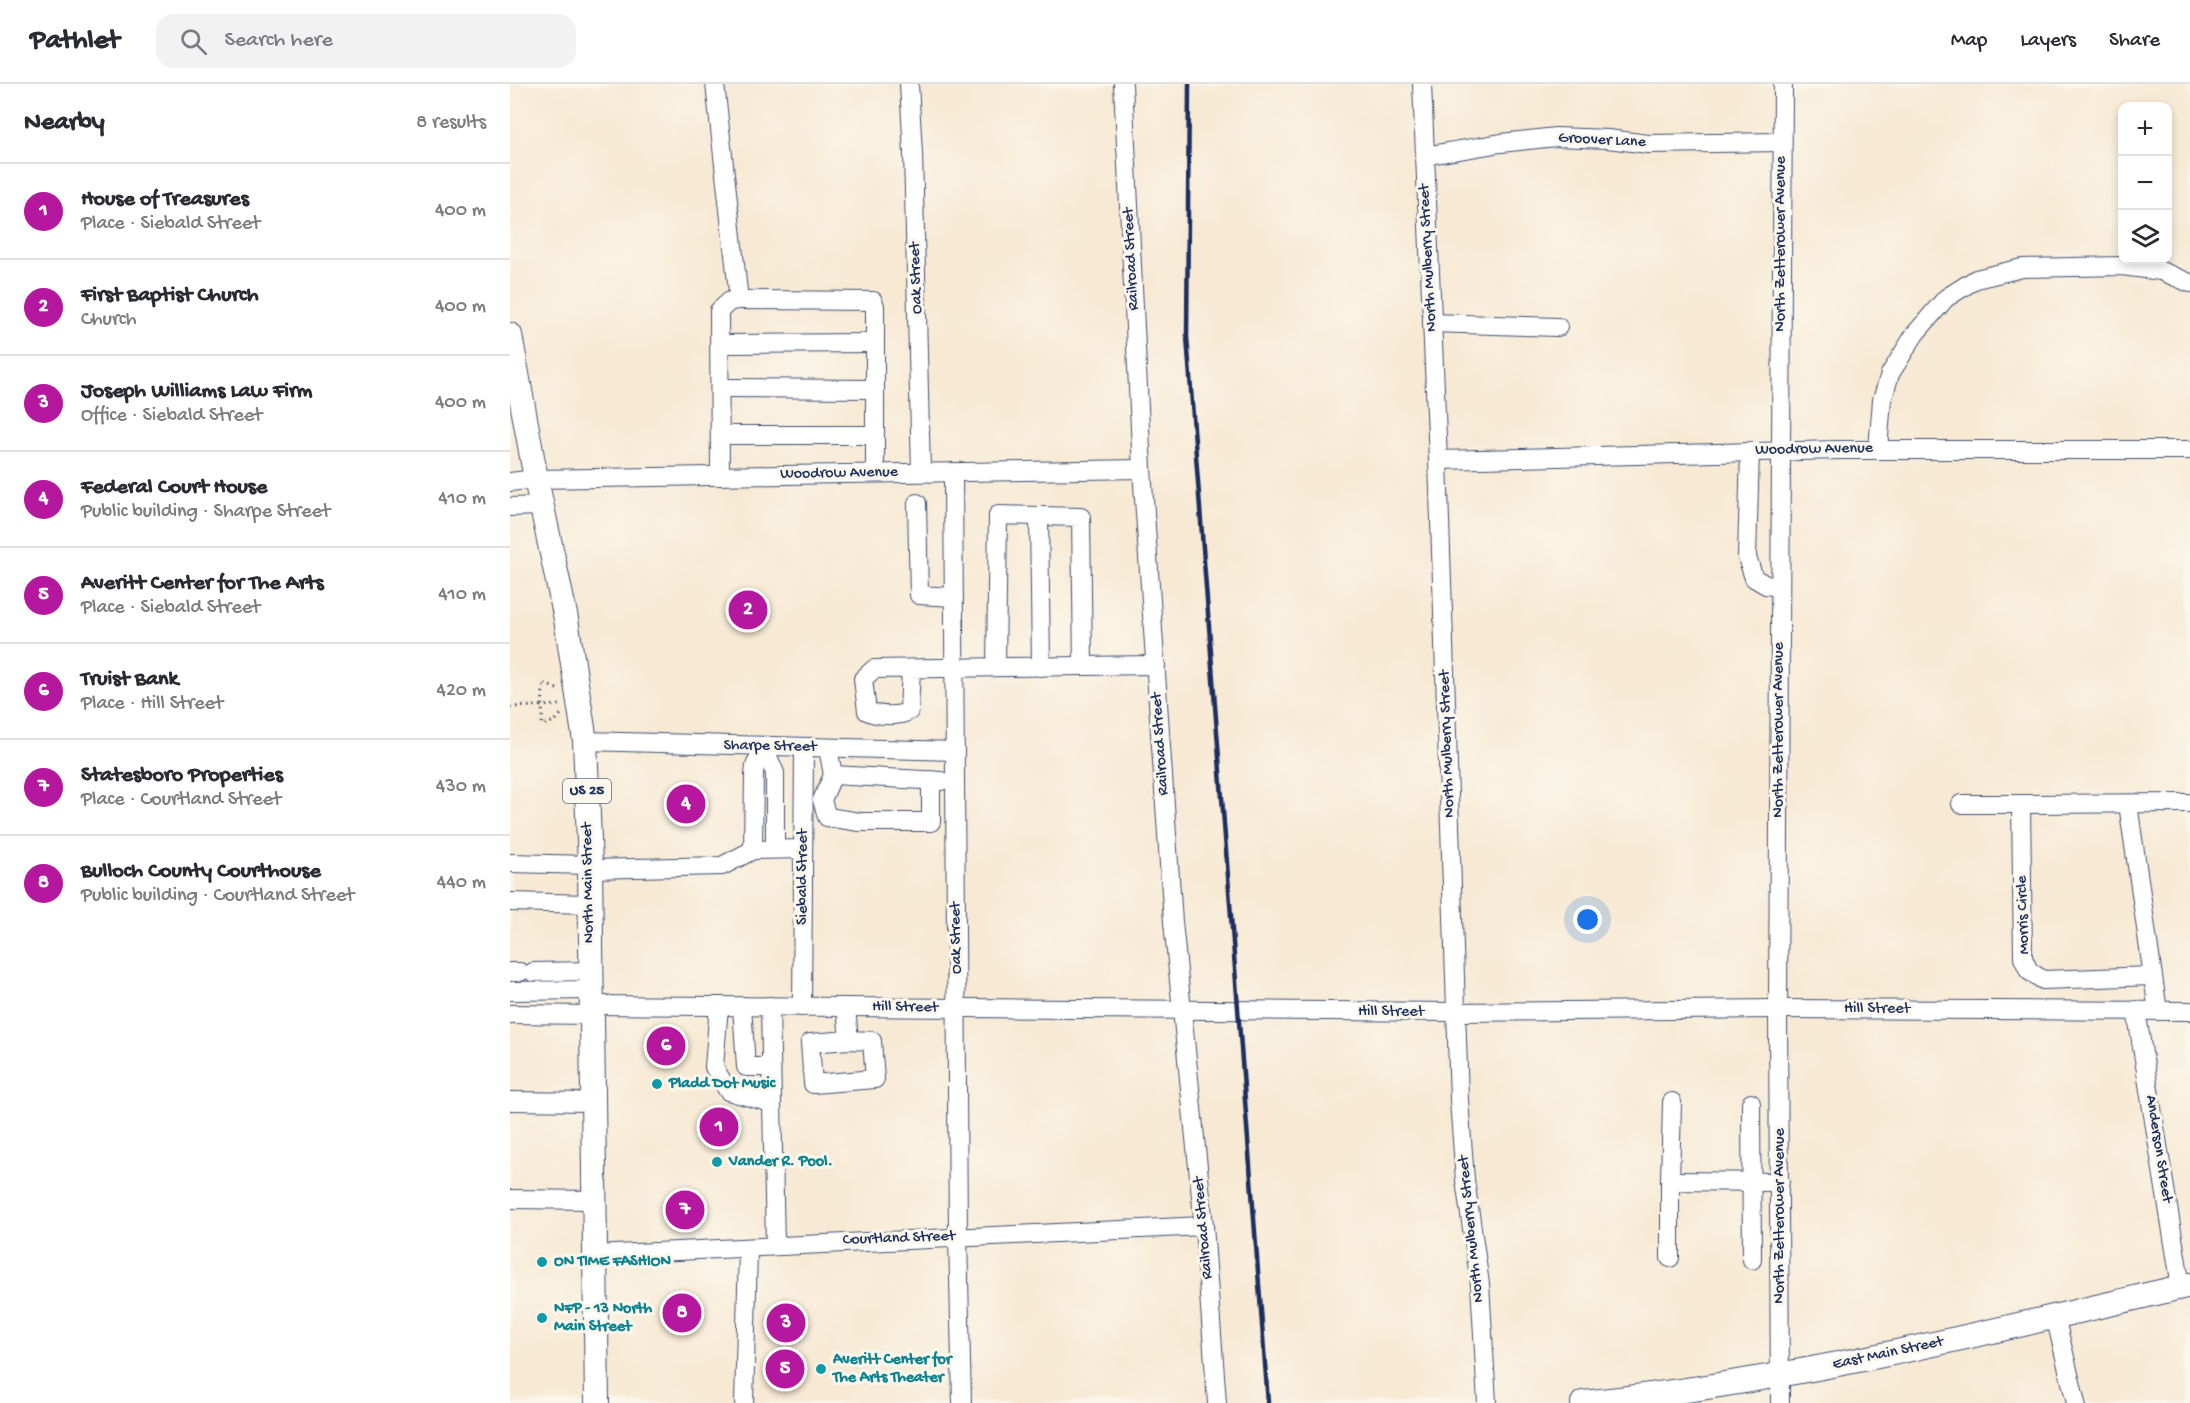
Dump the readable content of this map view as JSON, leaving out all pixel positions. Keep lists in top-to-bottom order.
{
  "streets": {
    "main road": ["US 25", "North Main Street", "East Main Street"],
    "street": [
      "Groover Lane",
      "North Zetterower Avenue",
      "North Mulberry Street",
      "Railroad Street",
      "Oak Street",
      "Woodrow Avenue",
      "Sharpe Street",
      "Siebald Street",
      "Morris Circle",
      "Hill Street",
      "Anderson Street",
      "Courtland Street"
    ]
  },
  "crossings": [
    ["Groover Lane", "North Zetterower Avenue"],
    ["Groover Lane", "North Mulberry Street"],
    ["North Zetterower Avenue", "Woodrow Avenue"],
    ["North Zetterower Avenue", "Hill Street"],
    ["North Zetterower Avenue", "East Main Street"],
    ["North Mulberry Street", "Woodrow Avenue"],
    ["North Mulberry Street", "Hill Street"],
    ["Railroad Street", "Woodrow Avenue"],
    ["Railroad Street", "Hill Street"],
    ["Railroad Street", "Courtland Street"],
    ["Oak Street", "Woodrow Avenue"],
    ["Oak Street", "Sharpe Street"],
    ["Oak Street", "Hill Street"],
    ["Oak Street", "Courtland Street"],
    ["Woodrow Avenue", "North Main Street"],
    ["Sharpe Street", "Siebald Street"],
    ["Sharpe Street", "North Main Street"],
    ["Siebald Street", "Hill Street"],
    ["North Main Street", "Hill Street"],
    ["North Main Street", "Courtland Street"],
    ["Hill Street", "Anderson Street"],
    ["Anderson Street", "East Main Street"]
  ],
  "places": [
    "Pladd Dot Music",
    "Vander R. Pool.",
    "ON TIME FASHION",
    "NFP - 13 North Main Street",
    "Averitt Center for The Arts Theater"
  ],
  "page": {
    "header": "Pathlet",
    "search": "Search here",
    "nav": ["Map", "Layers", "Share"],
    "heading": ["Nearby", "8 results"],
    "map_buttons": ["+", "−"],
    "list": [
      {
        "mark": "1",
        "name": "House of Treasures",
        "note": "Place · Siebald Street",
        "value": "400 m"
      },
      {
        "mark": "2",
        "name": "First Baptist Church",
        "note": "Church",
        "value": "400 m"
      },
      {
        "mark": "3",
        "name": "Joseph Williams Law Firm",
        "note": "Office · Siebald Street",
        "value": "400 m"
      },
      {
        "mark": "4",
        "name": "Federal Court House",
        "note": "Public building · Sharpe Street",
        "value": "410 m"
      },
      {
        "mark": "5",
        "name": "Averitt Center for The Arts",
        "note": "Place · Siebald Street",
        "value": "410 m"
      },
      {
        "mark": "6",
        "name": "Truist Bank",
        "note": "Place · Hill Street",
        "value": "420 m"
      },
      {
        "mark": "7",
        "name": "Statesboro Properties",
        "note": "Place · Courtland Street",
        "value": "430 m"
      },
      {
        "mark": "8",
        "name": "Bulloch County Courthouse",
        "note": "Public building · Courtland Street",
        "value": "440 m"
      }
    ],
    "pins": [
      "2",
      "4",
      "6",
      "1",
      "7",
      "8",
      "3",
      "5"
    ]
  }
}
